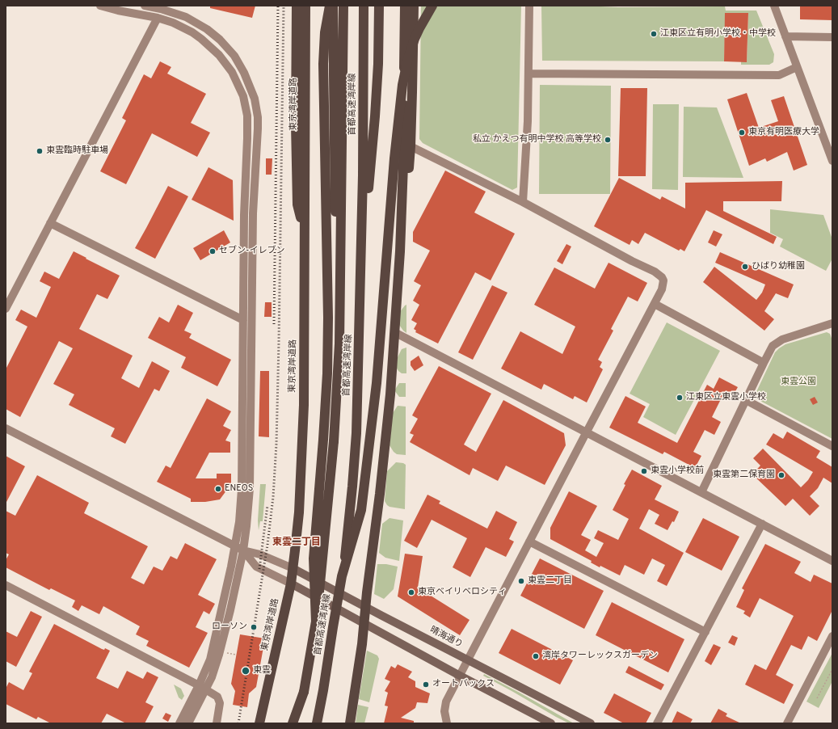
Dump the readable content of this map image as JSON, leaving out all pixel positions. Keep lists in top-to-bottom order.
{
  "streets": {
    "highway": ["東京湾岸道路", "首都高速湾岸線"],
    "main road": ["晴海通り"]
  },
  "crossings": [
    ["東京湾岸道路", "晴海通り"]
  ],
  "districts": ["東雲二丁目"],
  "parks": ["東雲公園"],
  "places": [
    "江東区立有明小学校・中学校",
    "東京有明医療大学",
    "私立 かえつ有明中学校 高等学校",
    "東雲臨時駐車場",
    "セブン-イレブン",
    "ひばり幼稚園",
    "江東区立東雲小学校",
    "東雲小学校前",
    "東雲第二保育園",
    "ENEOS",
    "東雲二丁目",
    "東京ベイリベロシティ",
    "ローソン",
    "湾岸タワーレックスガーデン",
    "東雲",
    "オートバックス"
  ]
}
